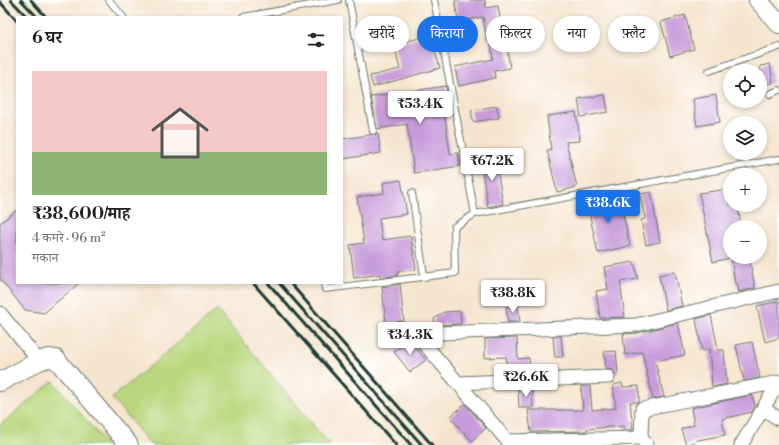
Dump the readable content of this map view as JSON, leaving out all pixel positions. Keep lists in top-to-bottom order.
{
  "page": {
    "chip": [
      "खरीदें",
      "किराया",
      "फ़िल्टर",
      "नया",
      "फ़्लैट"
    ],
    "heading": "6 घर",
    "map_buttons": ["+", "−"],
    "list": [
      {
        "name": "₹38,600/माह",
        "note": "4 कमरे · 96 m² · मकान"
      }
    ],
    "price": [
      "₹53.4K",
      "₹67.2K",
      "₹38.6K",
      "₹38.8K",
      "₹34.3K",
      "₹26.6K"
    ]
  }
}
